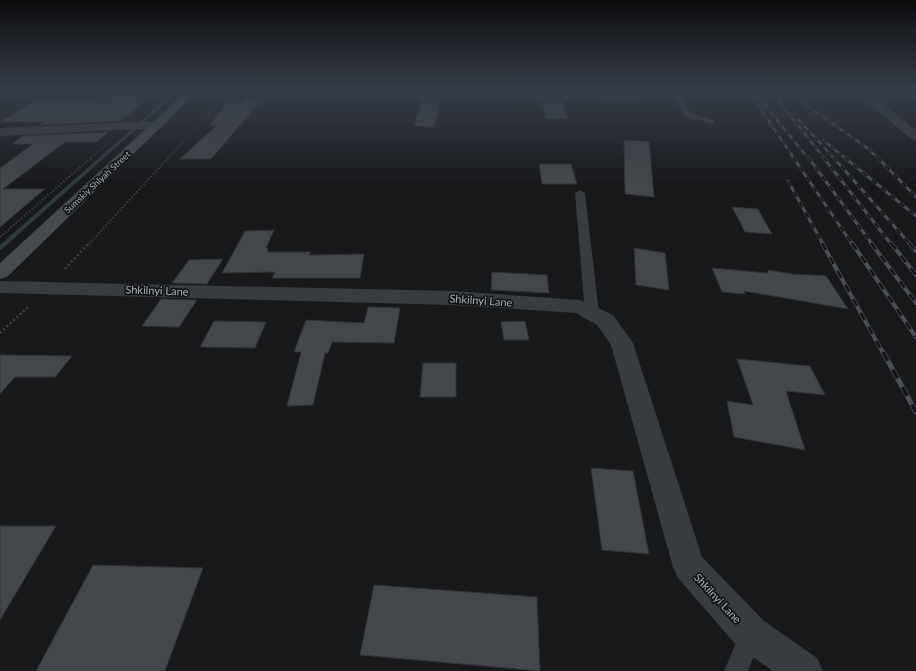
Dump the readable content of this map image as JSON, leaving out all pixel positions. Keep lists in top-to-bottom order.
{
  "streets": {
    "main road": ["Sumskiy Shlyah Street"],
    "street": ["Shkilnyi Lane"]
  }
}
